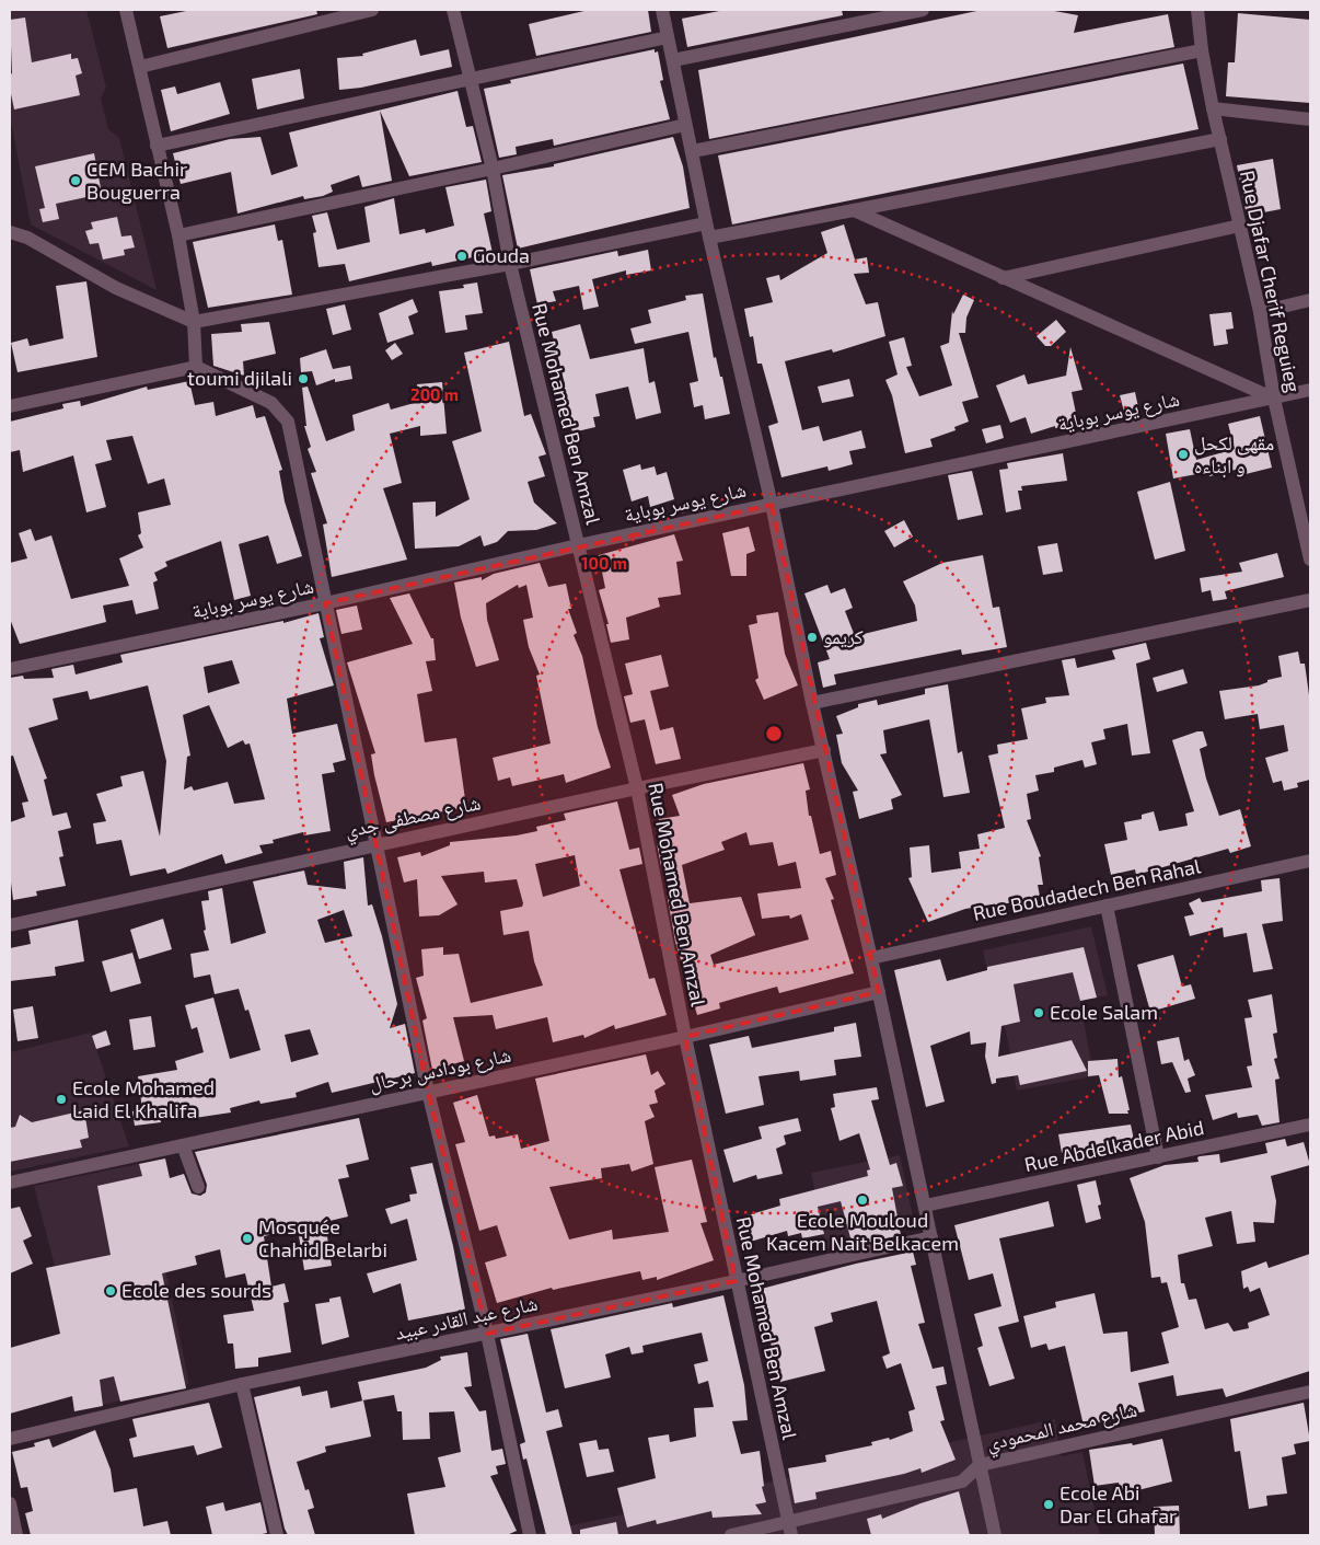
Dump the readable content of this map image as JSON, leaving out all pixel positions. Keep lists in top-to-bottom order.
{
  "streets": {
    "street": [
      "Rue Djafar Cherif Reguieg",
      "شارع يوسر بوباية",
      "Rue Mohamed Ben Amzal",
      "شارع مصطفى جدي",
      "Rue Boudadech Ben Rahal",
      "شارع بودادس برحال",
      "Rue Abdelkader Abid",
      "شارع عبد القادر عبيد",
      "شارع محمد المحمودي"
    ]
  },
  "crossings": [
    ["Rue Djafar Cherif Reguieg", "شارع يوسر بوباية"],
    ["شارع يوسر بوباية", "Rue Mohamed Ben Amzal"],
    ["Rue Mohamed Ben Amzal", "شارع مصطفى جدي"],
    ["Rue Mohamed Ben Amzal", "شارع بودادس برحال"],
    ["Rue Mohamed Ben Amzal", "شارع عبد القادر عبيد"],
    ["Rue Mohamed Ben Amzal", "شارع محمد المحمودي"]
  ],
  "places": [
    "CEM Bachir Bouguerra",
    "Gouda",
    "toumi djilali",
    "مقهى لكحل و ابناءه",
    "كريمو",
    "Ecole Salam",
    "Ecole Mohamed Laid El Khalifa",
    "Ecole Mouloud Kacem Nait Belkacem",
    "Mosquée Chahid Belarbi",
    "Ecole des sourds",
    "Ecole Abi Dar El Ghafar"
  ],
  "rings": ["200 m", "100 m"]
}
